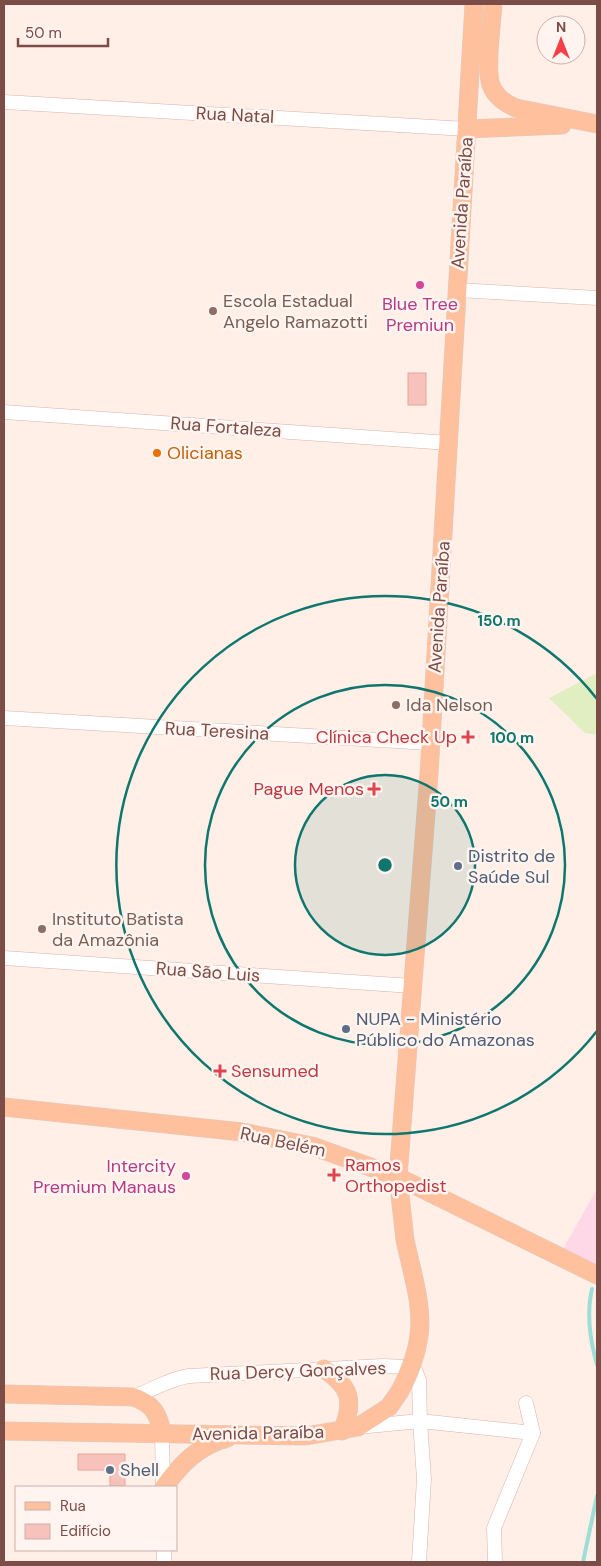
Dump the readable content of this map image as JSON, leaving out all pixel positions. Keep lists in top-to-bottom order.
{
  "streets": {
    "main road": ["Avenida Paraíba", "Rua Belém"],
    "street": [
      "Rua Natal",
      "Rua Fortaleza",
      "Rua Teresina",
      "Rua São Luis",
      "Rua Dercy Gonçalves"
    ]
  },
  "crossings": [
    ["Rua Natal", "Avenida Paraíba"],
    ["Avenida Paraíba", "Rua Fortaleza"],
    ["Avenida Paraíba", "Rua Teresina"],
    ["Avenida Paraíba", "Rua São Luis"],
    ["Avenida Paraíba", "Rua Belém"]
  ],
  "places": {
    "other": [
      "Blue Tree Premiun",
      "Escola Estadual Angelo Ramazotti",
      "Olicianas",
      "Ida Nelson",
      "Distrito de Saúde Sul",
      "Instituto Batista da Amazônia",
      "NUPA - Ministério Público do Amazonas",
      "Intercity Premium Manaus",
      "Shell"
    ],
    "health": [
      "Clínica Check Up",
      "Pague Menos",
      "Sensumed",
      "Ramos Orthopedist"
    ]
  },
  "legend": ["Rua", "Edifício"],
  "scale_bar": "50 m",
  "north": "top",
  "rings": ["150 m", "100 m", "50 m"]
}
